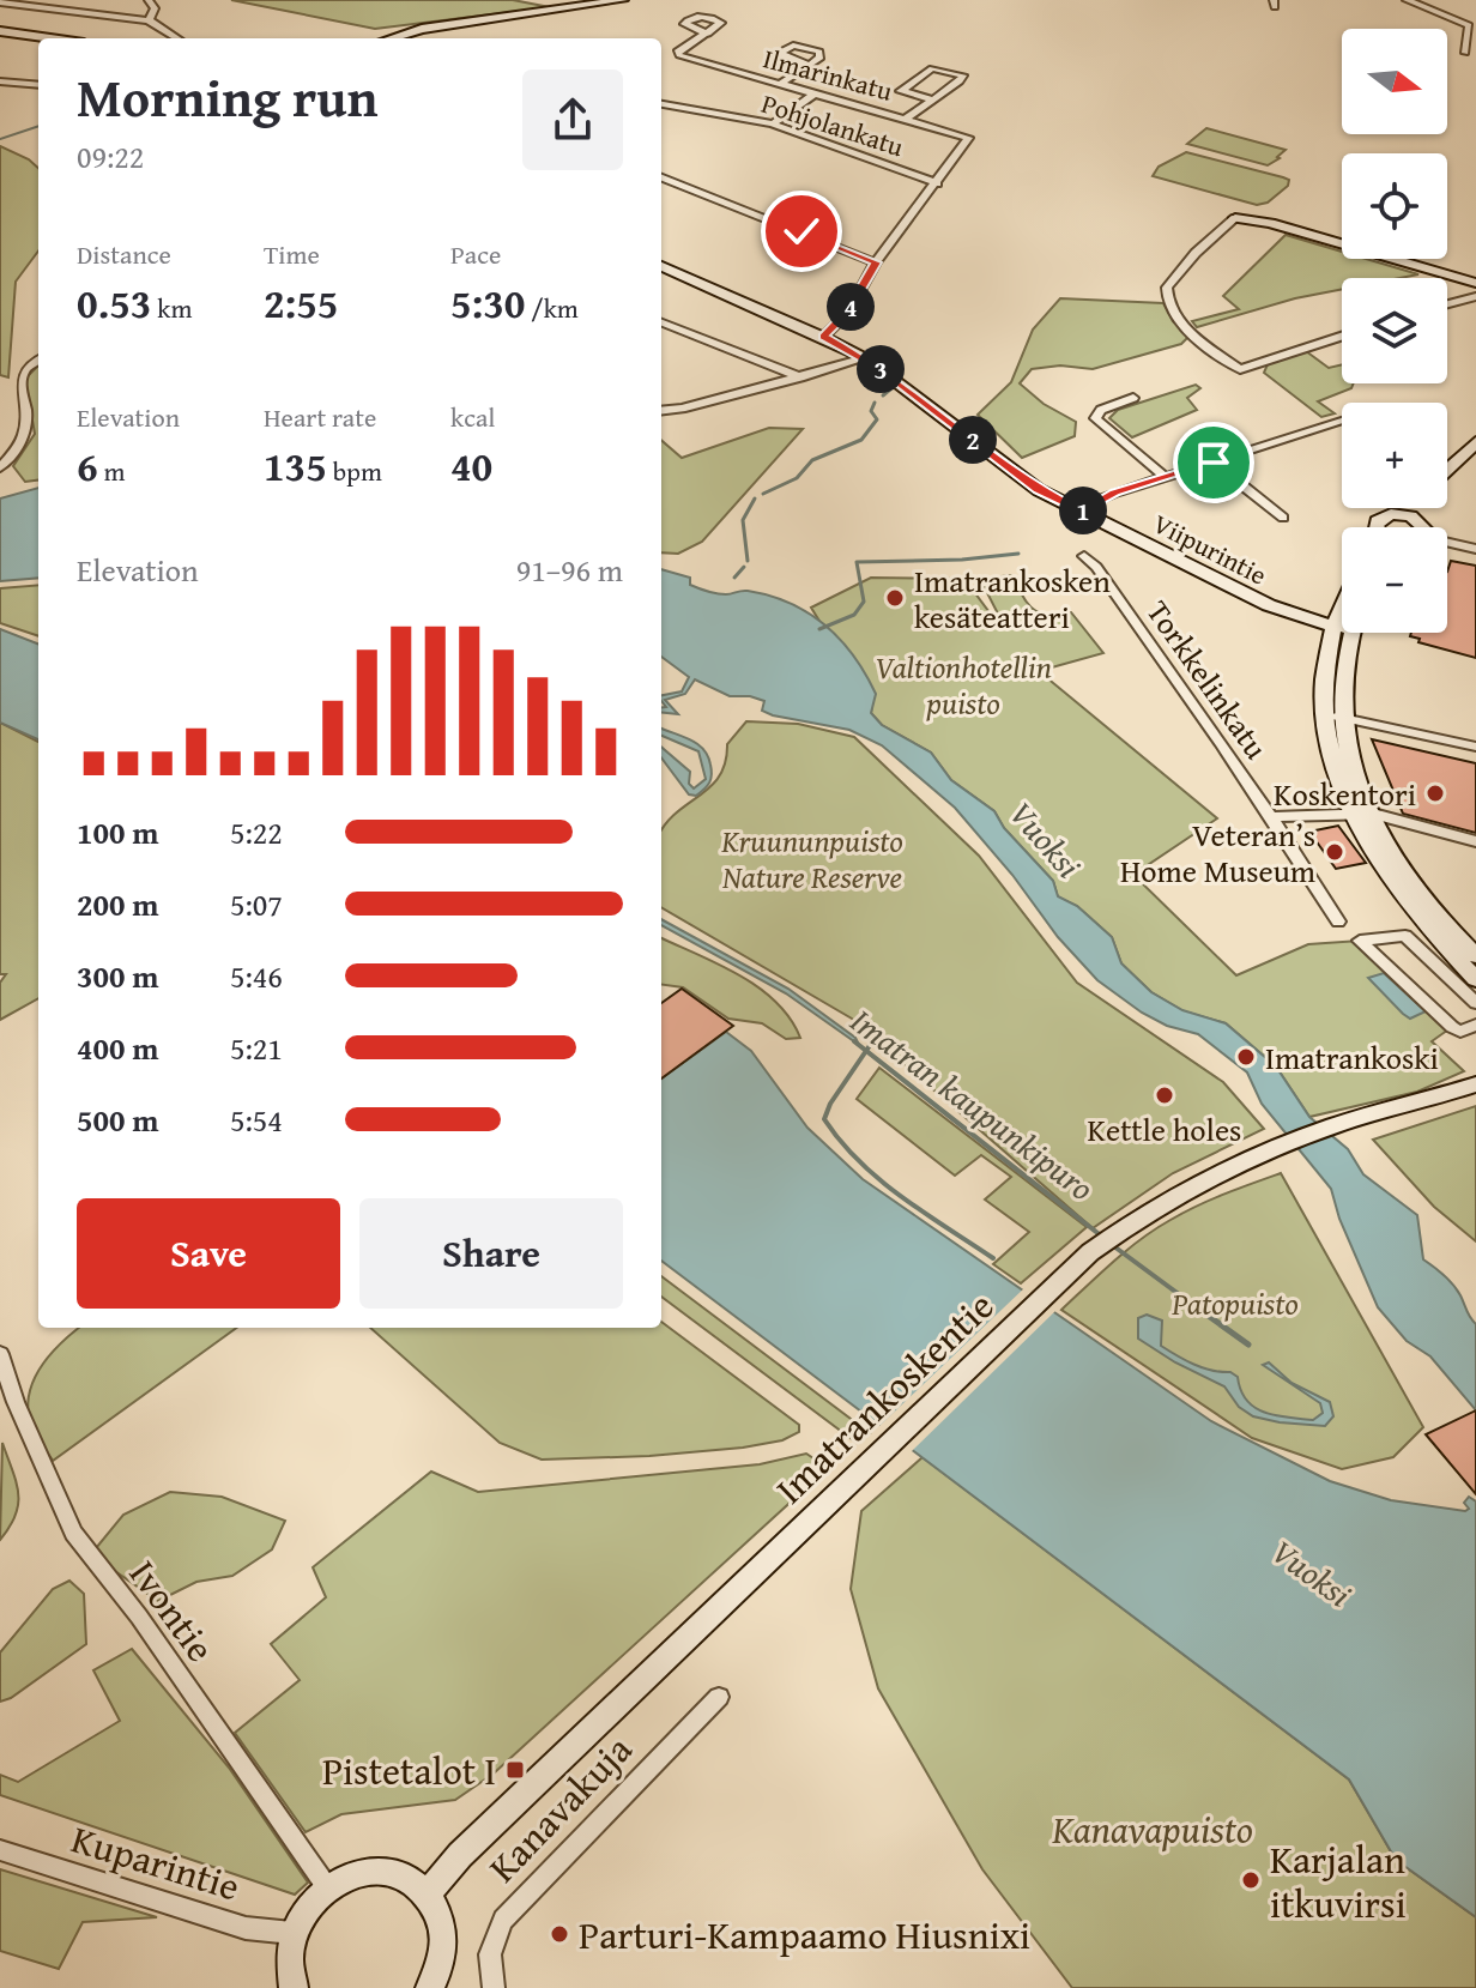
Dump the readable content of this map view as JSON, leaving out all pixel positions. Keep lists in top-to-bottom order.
{
  "streets": {
    "main road": ["Viipurintie", "Imatrankoskentie"],
    "street": [
      "Ilmarinkatu",
      "Pohjolankatu",
      "Torkkelinkatu",
      "Ivontie",
      "Kanavakuja",
      "Kuparintie"
    ]
  },
  "crossings": [
    ["Ilmarinkatu", "Pohjolankatu"]
  ],
  "water": ["Vuoksi", "Imatran kaupunkipuro"],
  "parks": [
    "Valtionhotellin puisto",
    "Kruununpuisto Nature Reserve",
    "Patopuisto",
    "Kanavapuisto"
  ],
  "places": {
    "other": [
      "Imatrankosken kesäteatteri",
      "Koskentori",
      "Veteran’s Home Museum",
      "Imatrankoski",
      "Kettle holes",
      "Karjalan itkuvirsi",
      "Parturi-Kampaamo Hiusnixi"
    ],
    "transit": ["Pistetalot I"]
  },
  "north": "right",
  "page": {
    "map_buttons": ["+", "−"],
    "heading": ["Morning run", "09:22"],
    "stats": [
      ["Distance", "0.53 km"],
      ["Time", "2:55"],
      ["Pace", "5:30 /km"],
      ["Elevation", "6 m"],
      ["Heart rate", "135 bpm"],
      ["kcal", "40"]
    ],
    "pins": [
      "4",
      "3",
      "2",
      "1"
    ],
    "chart": ["Elevation", "91–96 m"],
    "list": [
      {
        "name": "100 m",
        "note": "5:22"
      },
      {
        "name": "200 m",
        "note": "5:07"
      },
      {
        "name": "300 m",
        "note": "5:46"
      },
      {
        "name": "400 m",
        "note": "5:21"
      },
      {
        "name": "500 m",
        "note": "5:54"
      }
    ],
    "buttons": ["Save", "Share"]
  }
}
